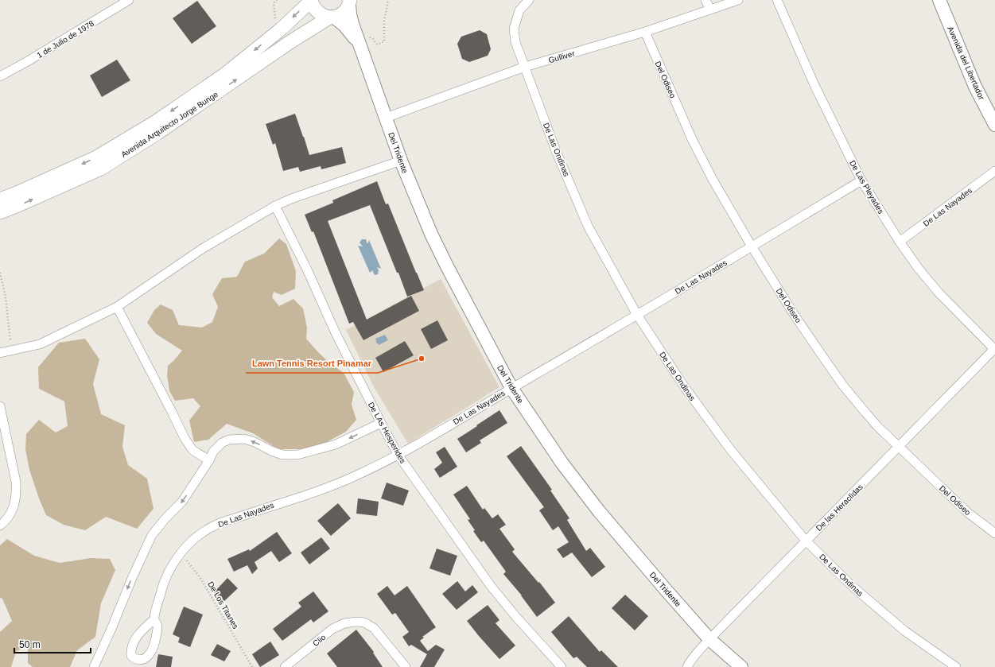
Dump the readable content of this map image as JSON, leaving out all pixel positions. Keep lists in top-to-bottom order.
{
  "streets": {
    "main road": ["Avenida del Libertador", "Avenida Arquitecto Jorge Bunge", "Del Tridente"],
    "street": [
      "1 de Julio de 1978",
      "Gulliver",
      "Del Odiseo",
      "De Las Ondinas",
      "De Las Pleyades",
      "De Las Nayades",
      "De LAs Hesperides",
      "De las Heraclidas",
      "Clio"
    ],
    "path": ["De Los Titanes"]
  },
  "crossings": [
    ["Gulliver", "Del Odiseo"],
    ["Gulliver", "De Las Ondinas"],
    ["Gulliver", "Del Tridente"],
    ["Del Odiseo", "De Las Nayades"],
    ["Del Odiseo", "De las Heraclidas"],
    ["Avenida Arquitecto Jorge Bunge", "Del Tridente"],
    ["De Las Ondinas", "De Las Nayades"],
    ["De Las Ondinas", "De las Heraclidas"],
    ["Del Tridente", "De Las Nayades"],
    ["Del Tridente", "De las Heraclidas"],
    ["De Las Pleyades", "De Las Nayades"],
    ["De Las Pleyades", "De las Heraclidas"],
    ["De Las Nayades", "De LAs Hesperides"],
    ["De Las Nayades", "De Los Titanes"]
  ],
  "places": ["Lawn Tennis Resort Pinamar"],
  "scale_bar": "50 m"
}
